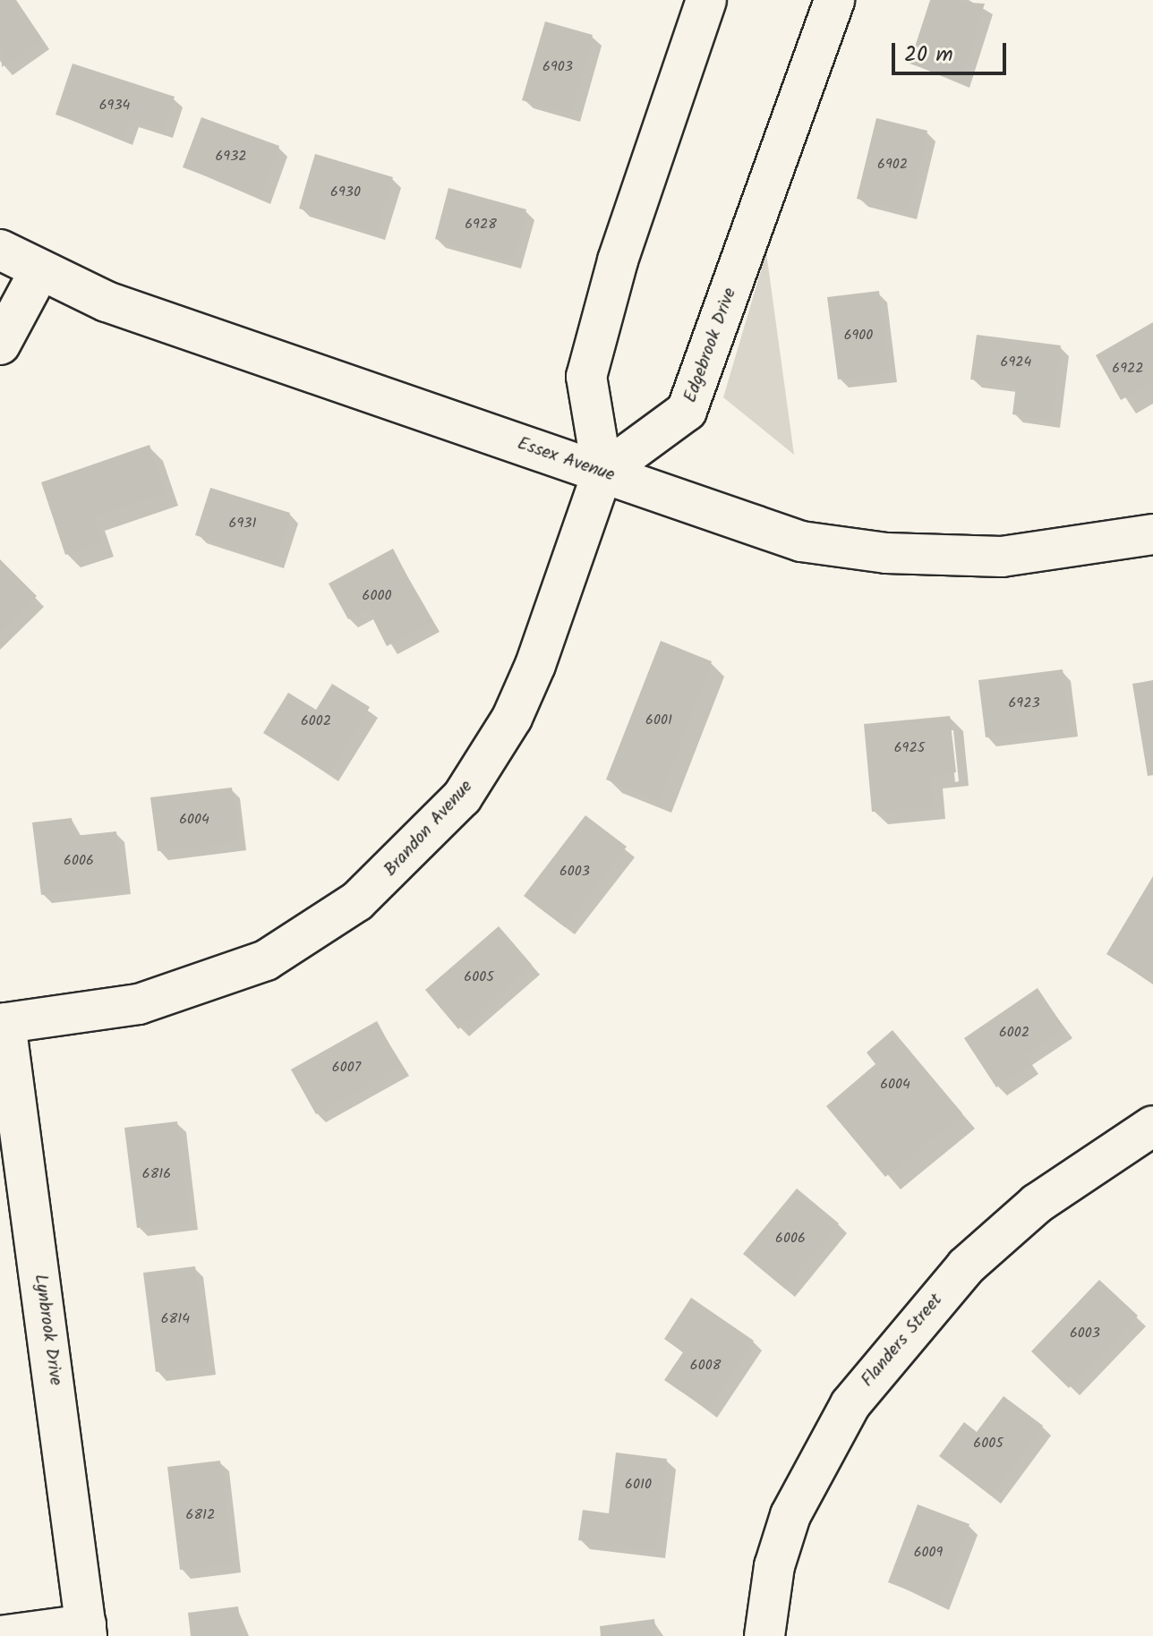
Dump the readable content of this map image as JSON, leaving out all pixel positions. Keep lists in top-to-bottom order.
{
  "streets": {
    "street": [
      "Edgebrook Drive",
      "Essex Avenue",
      "Brandon Avenue",
      "Lynbrook Drive",
      "Flanders Street"
    ]
  },
  "crossings": [
    ["Edgebrook Drive", "Essex Avenue"],
    ["Edgebrook Drive", "Brandon Avenue"],
    ["Essex Avenue", "Brandon Avenue"],
    ["Brandon Avenue", "Lynbrook Drive"]
  ],
  "house_numbers": [
    "6903",
    "6934",
    "6932",
    "6902",
    "6930",
    "6928",
    "6900",
    "6924",
    "6922",
    "6931",
    "6000",
    "6923",
    "6001",
    "6002",
    "6925",
    "6004",
    "6006",
    "6003",
    "6005",
    "6002",
    "6007",
    "6004",
    "6816",
    "6006",
    "6814",
    "6003",
    "6008",
    "6005",
    "6010",
    "6812",
    "6009"
  ],
  "scale_bar": "20 m"
}
